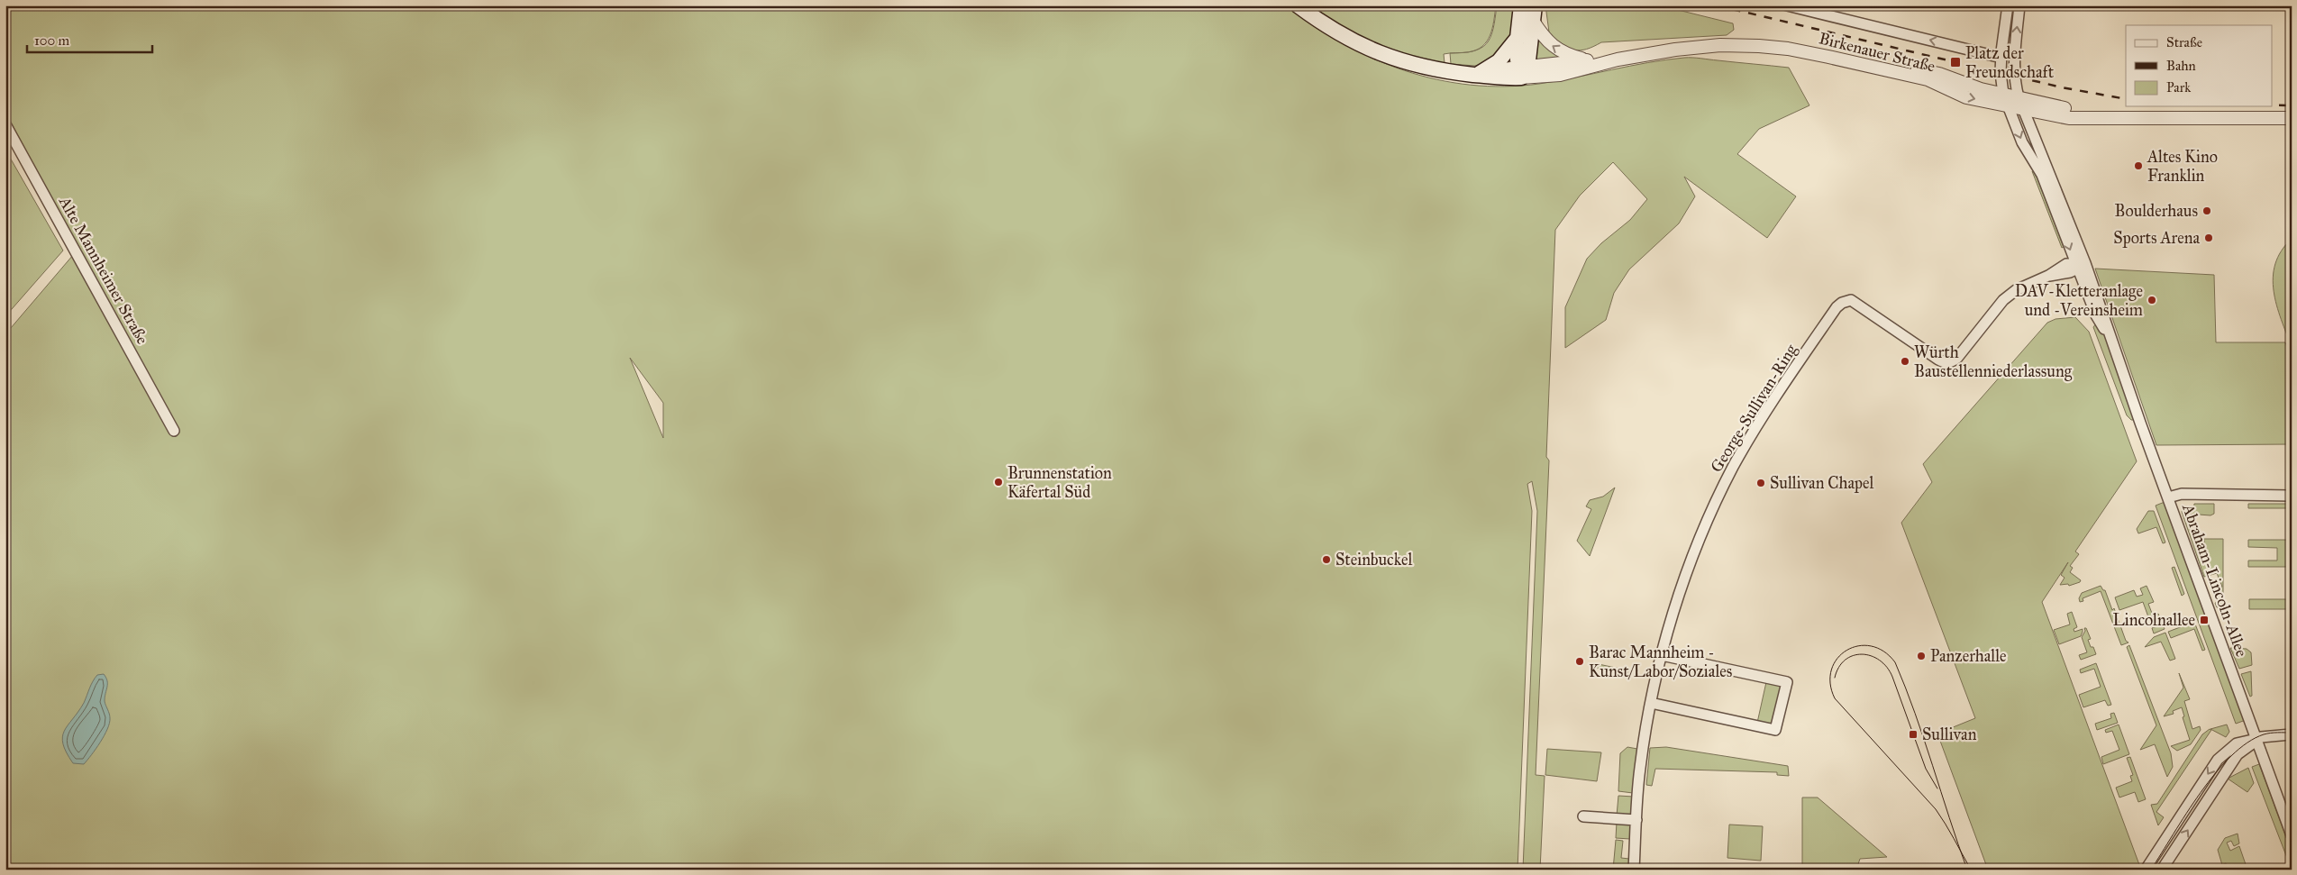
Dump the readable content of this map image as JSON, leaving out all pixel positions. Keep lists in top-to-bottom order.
{
  "streets": {
    "street": [
      "Birkenauer Straße",
      "Alte Mannheimer Straße",
      "George-Sullivan-Ring",
      "Abraham-Lincoln-Allee"
    ]
  },
  "crossings": [
    ["Birkenauer Straße", "Abraham-Lincoln-Allee"],
    ["George-Sullivan-Ring", "Abraham-Lincoln-Allee"]
  ],
  "places": {
    "transit": ["Platz der Freundschaft", "Lincolnallee", "Sullivan"],
    "other": [
      "Altes Kino Franklin",
      "Boulderhaus",
      "Sports Arena",
      "DAV-Kletteranlage und -Vereinsheim",
      "Würth Baustellenniederlassung",
      "Brunnenstation Käfertal Süd",
      "Sullivan Chapel",
      "Steinbuckel",
      "Panzerhalle",
      "Barac Mannheim - Kunst/Labor/Soziales"
    ]
  },
  "legend": ["Straße", "Bahn", "Park"],
  "scale_bar": "100 m"
}
